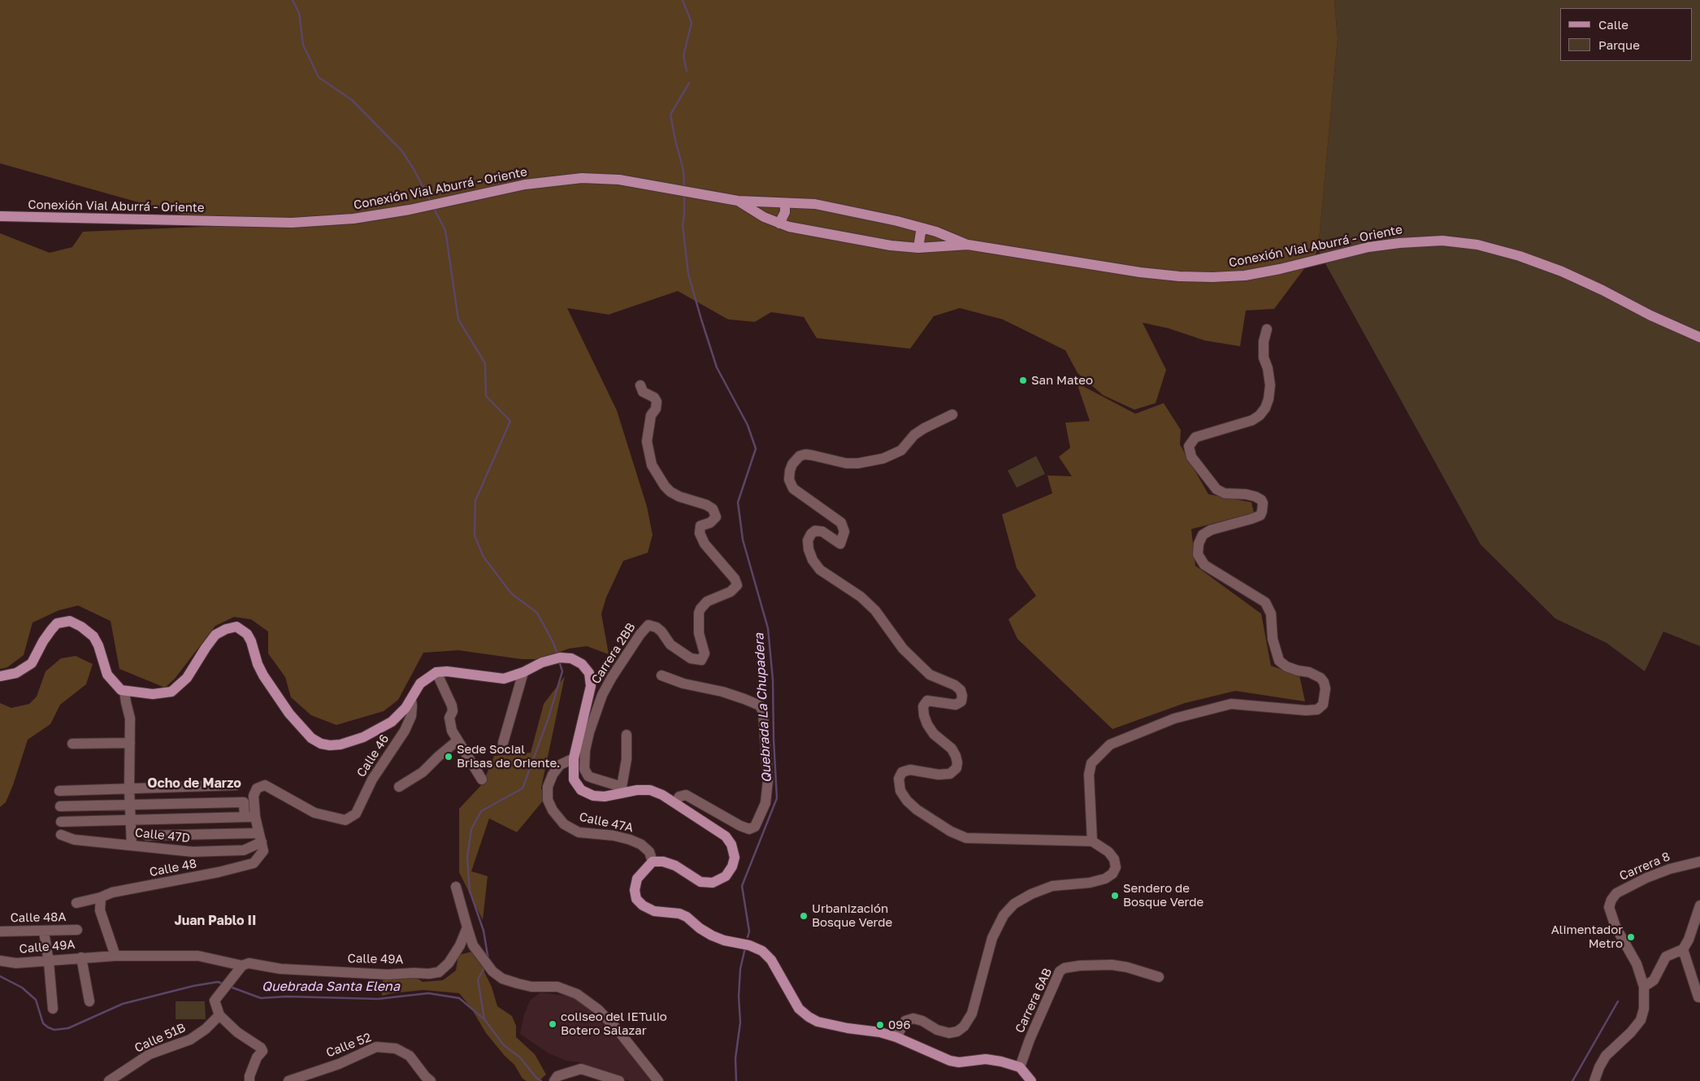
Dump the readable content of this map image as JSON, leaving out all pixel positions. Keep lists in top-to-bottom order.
{
  "streets": {
    "main road": ["Conexión Vial Aburrá - Oriente"],
    "street": [
      "Carrera 2BB",
      "Calle 46",
      "Calle 47A",
      "Calle 47D",
      "Carrera 8",
      "Calle 48",
      "Calle 48A",
      "Calle 49A",
      "Carrera 6AB",
      "Calle 51B",
      "Calle 52"
    ]
  },
  "crossings": [
    ["Calle 47D", "Calle 48"]
  ],
  "districts": ["Ocho de Marzo", "Juan Pablo II"],
  "water": ["Quebrada La Chupadera", "Quebrada Santa Elena"],
  "places": [
    "San Mateo",
    "Sede Social Brisas de Oriente.",
    "Sendero de Bosque Verde",
    "Urbanización Bosque Verde",
    "Alimentador Metro",
    "coliseo del IETulio Botero Salazar",
    "096"
  ],
  "legend": ["Calle", "Parque"]
}
